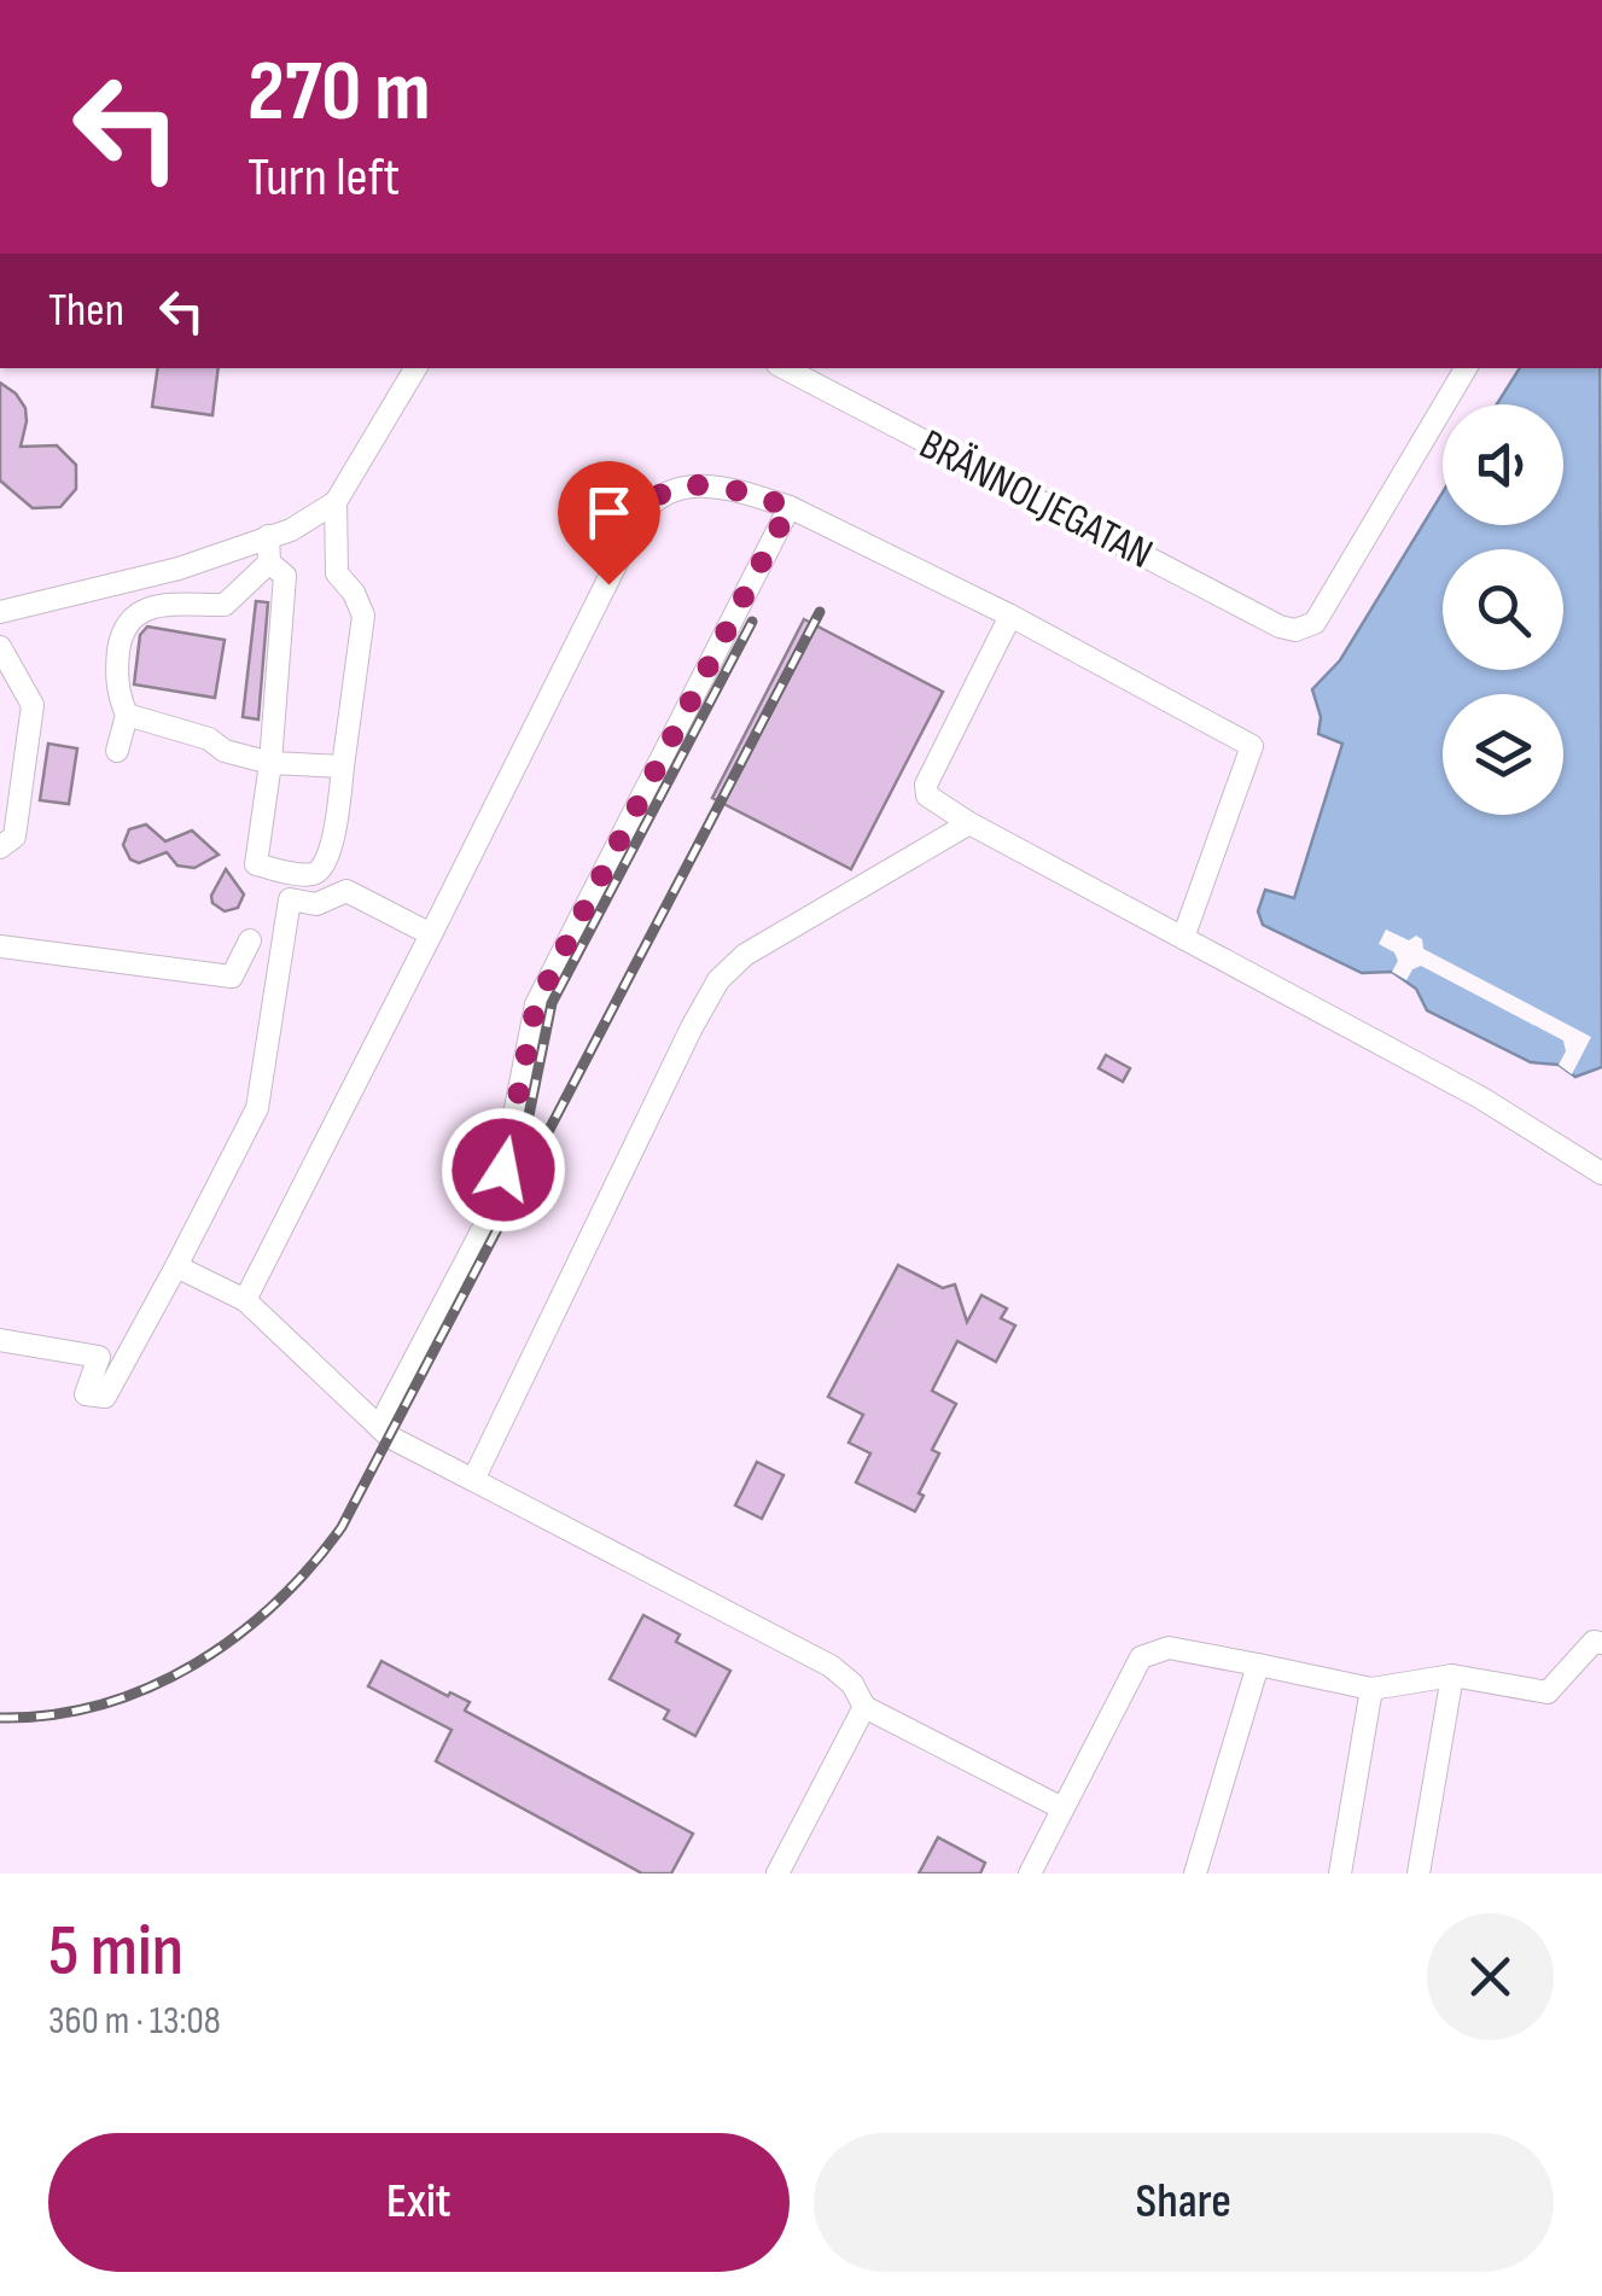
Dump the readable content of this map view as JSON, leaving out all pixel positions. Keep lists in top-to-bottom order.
{
  "streets": {
    "street": ["BRÄNNOLJEGATAN"]
  },
  "page": {
    "turn": ["270 m", "Turn left"],
    "then": "Then",
    "heading": ["5 min", "360 m · 13:08"],
    "buttons": ["Exit", "Share"]
  }
}
